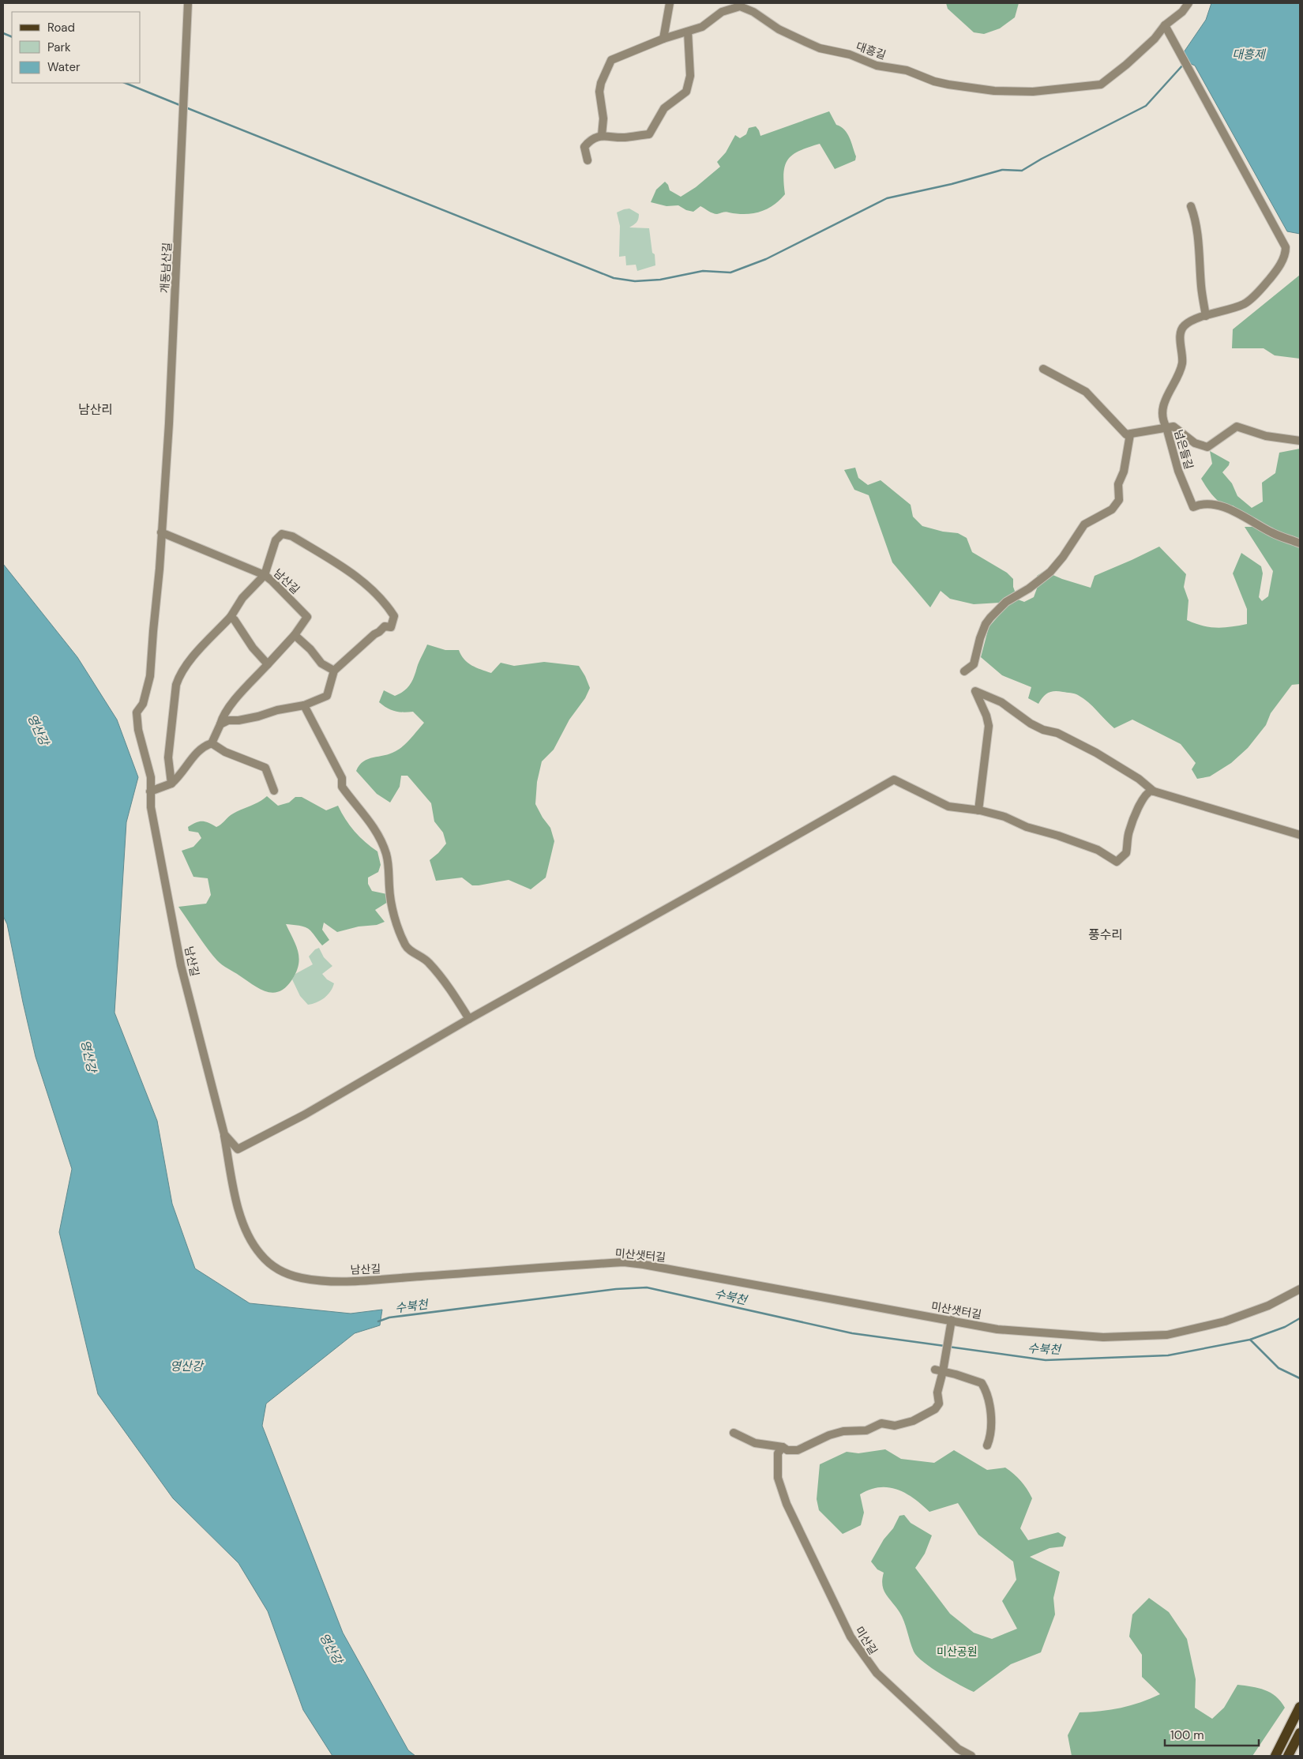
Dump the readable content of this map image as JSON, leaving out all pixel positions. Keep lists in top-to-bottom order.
{
  "streets": {
    "street": [
      "대흥길",
      "개동남산길",
      "넘은들길",
      "남산길",
      "미산샛터길",
      "미산길"
    ]
  },
  "crossings": [
    ["개동남산길", "남산길"],
    ["남산길", "미산샛터길"]
  ],
  "districts": ["남산리", "풍수리"],
  "water": ["대흥제", "영산강", "수북천"],
  "parks": ["미산공원"],
  "legend": ["Road", "Park", "Water"],
  "scale_bar": "100 m"
}
